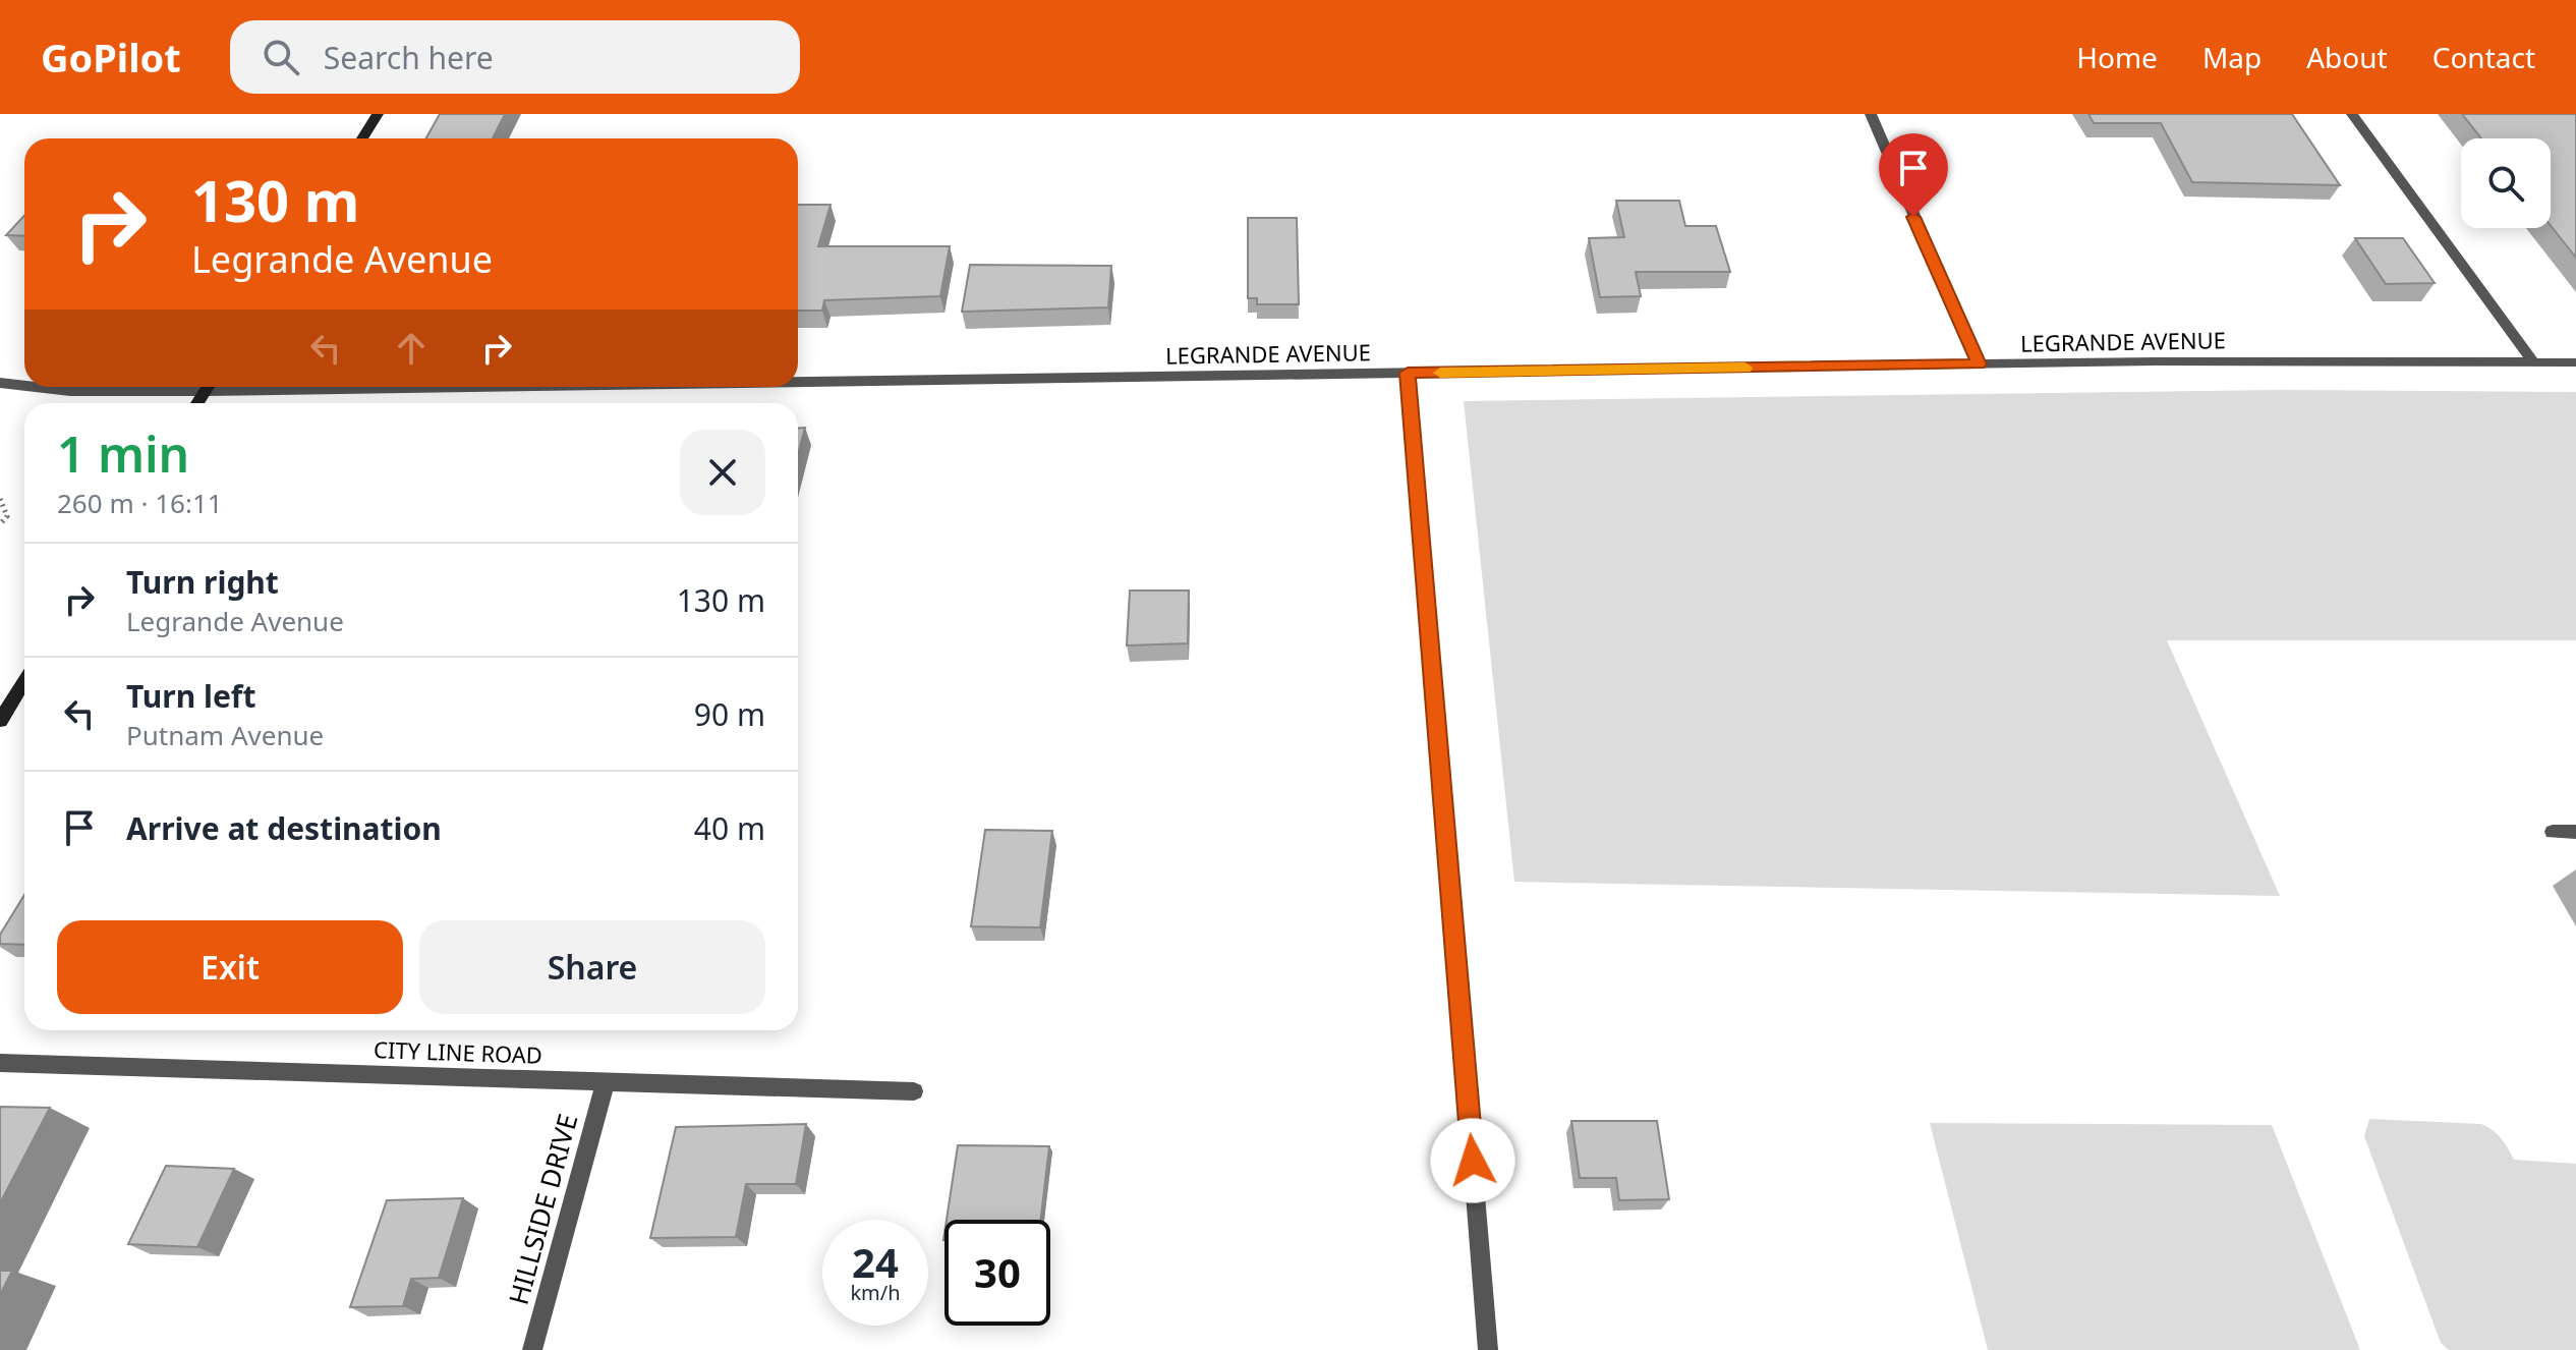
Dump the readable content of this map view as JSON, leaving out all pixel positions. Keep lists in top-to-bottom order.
{
  "streets": {
    "street": ["LEGRANDE AVENUE", "CITY LINE ROAD", "HILLSIDE DRIVE"]
  },
  "crossings": [
    ["CITY LINE ROAD", "HILLSIDE DRIVE"]
  ],
  "page": {
    "header": "GoPilot",
    "search": "Search here",
    "nav": [
      "Home",
      "Map",
      "About",
      "Contact"
    ],
    "turn": ["130 m", "Legrande Avenue"],
    "heading": ["1 min", "260 m · 16:11"],
    "list": [
      {
        "name": "Turn right",
        "note": "Legrande Avenue",
        "value": "130 m"
      },
      {
        "name": "Turn left",
        "note": "Putnam Avenue",
        "value": "90 m"
      },
      {
        "name": "Arrive at destination",
        "value": "40 m"
      }
    ],
    "buttons": ["Exit", "Share"],
    "speed": "24 km/h",
    "limit": "30"
  }
}
